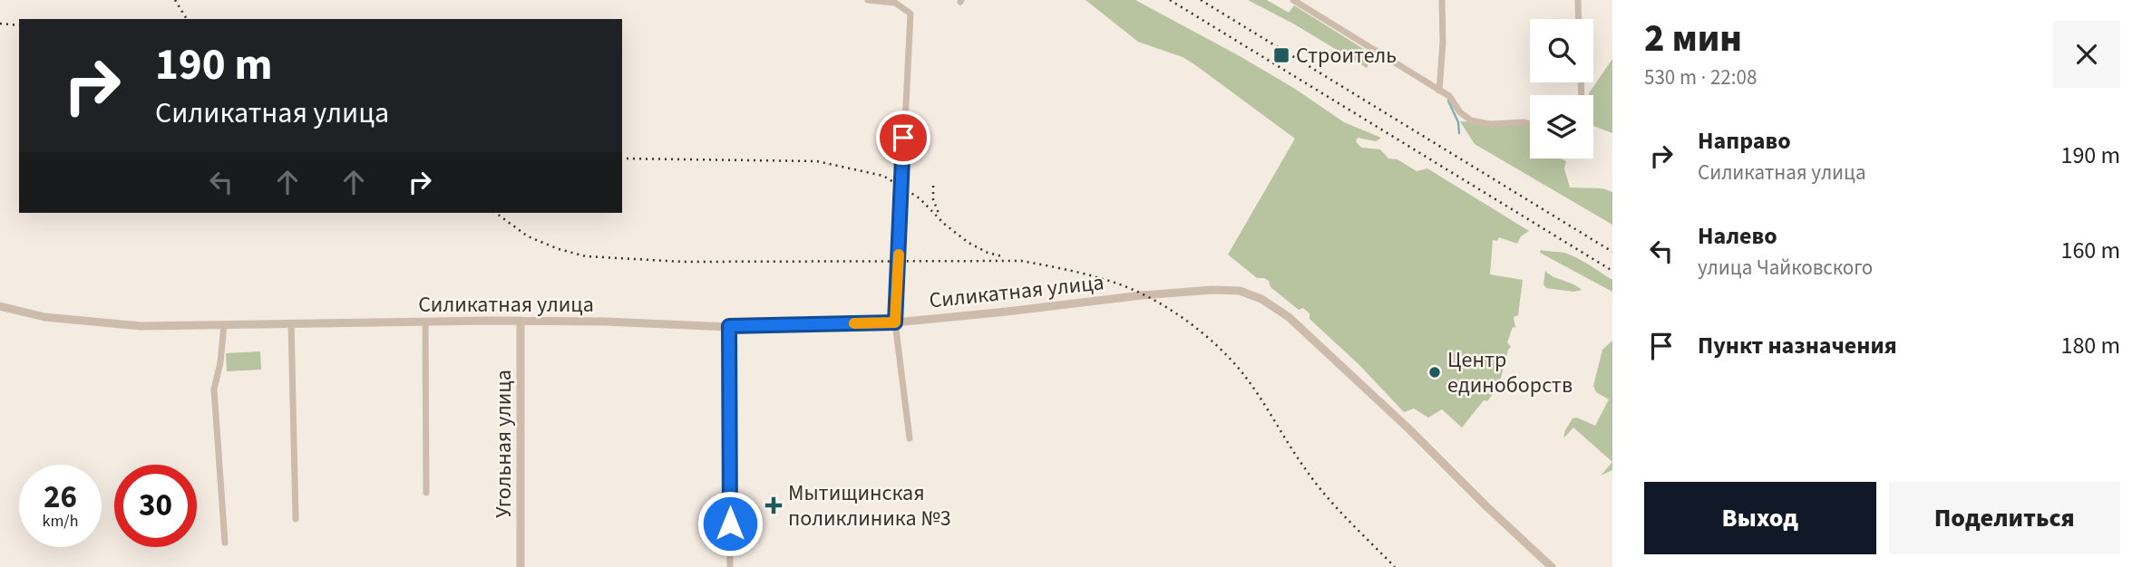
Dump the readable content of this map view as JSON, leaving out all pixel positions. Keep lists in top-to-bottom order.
{
  "streets": {
    "street": ["Силикатная улица", "Угольная улица"]
  },
  "crossings": [
    ["Силикатная улица", "Угольная улица"]
  ],
  "places": {
    "transit": ["Строитель"],
    "other": ["Центр единоборств"],
    "health": ["Мытищинская поликлиника №3"]
  },
  "page": {
    "heading": ["2 мин", "530 m · 22:08"],
    "turn": ["190 m", "Силикатная улица"],
    "list": [
      {
        "name": "Направо",
        "note": "Силикатная улица",
        "value": "190 m"
      },
      {
        "name": "Налево",
        "note": "улица Чайковского",
        "value": "160 m"
      },
      {
        "name": "Пункт назначения",
        "value": "180 m"
      }
    ],
    "speed": "26 km/h",
    "limit": "30",
    "buttons": ["Выход", "Поделиться"]
  }
}
